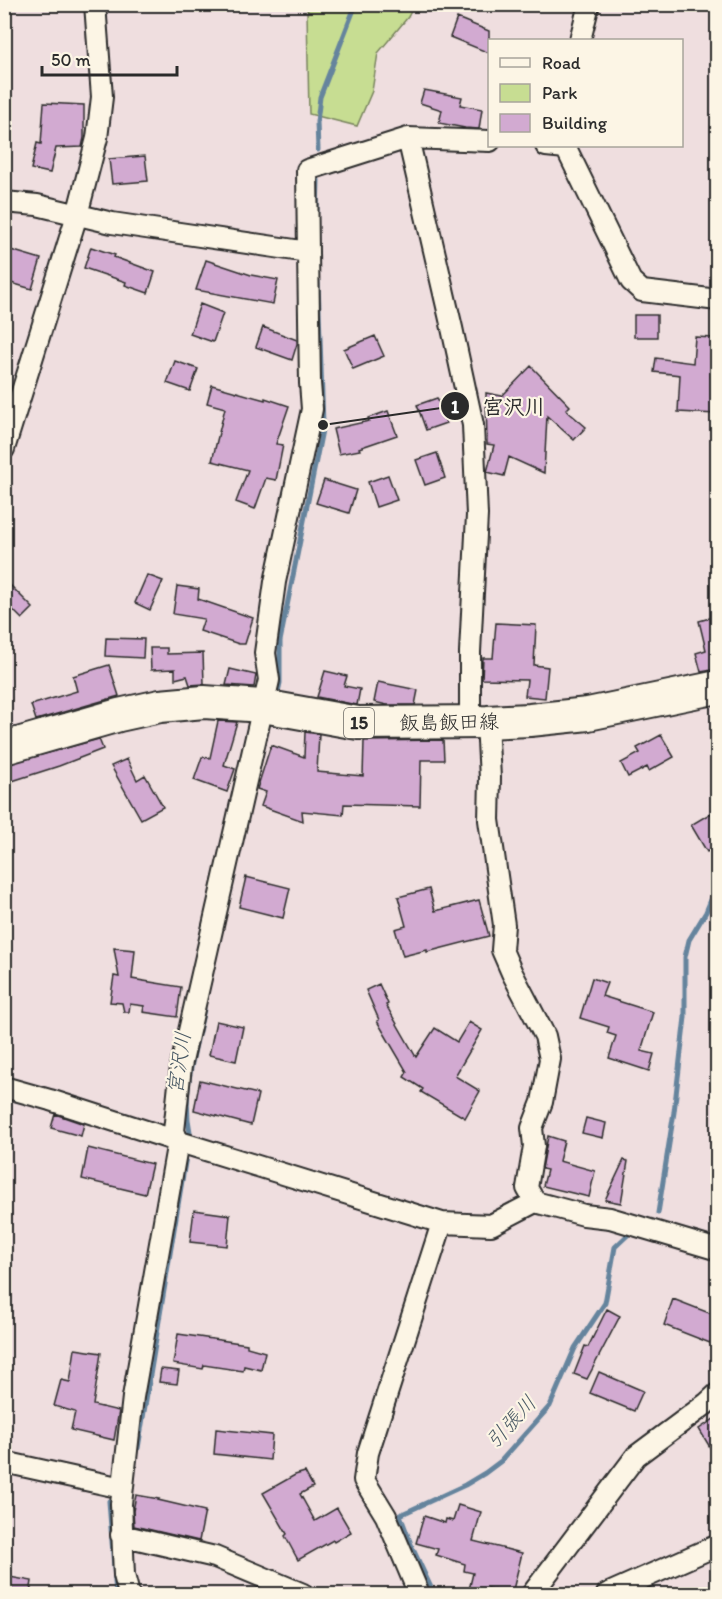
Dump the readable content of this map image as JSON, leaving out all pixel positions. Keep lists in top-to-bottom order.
{
  "streets": {
    "main road": ["飯島飯田線", "15"]
  },
  "water": ["宮沢川", "引張川"],
  "places": ["宮沢川"],
  "legend": ["Road", "Park", "Building"],
  "scale_bar": "50 m"
}
